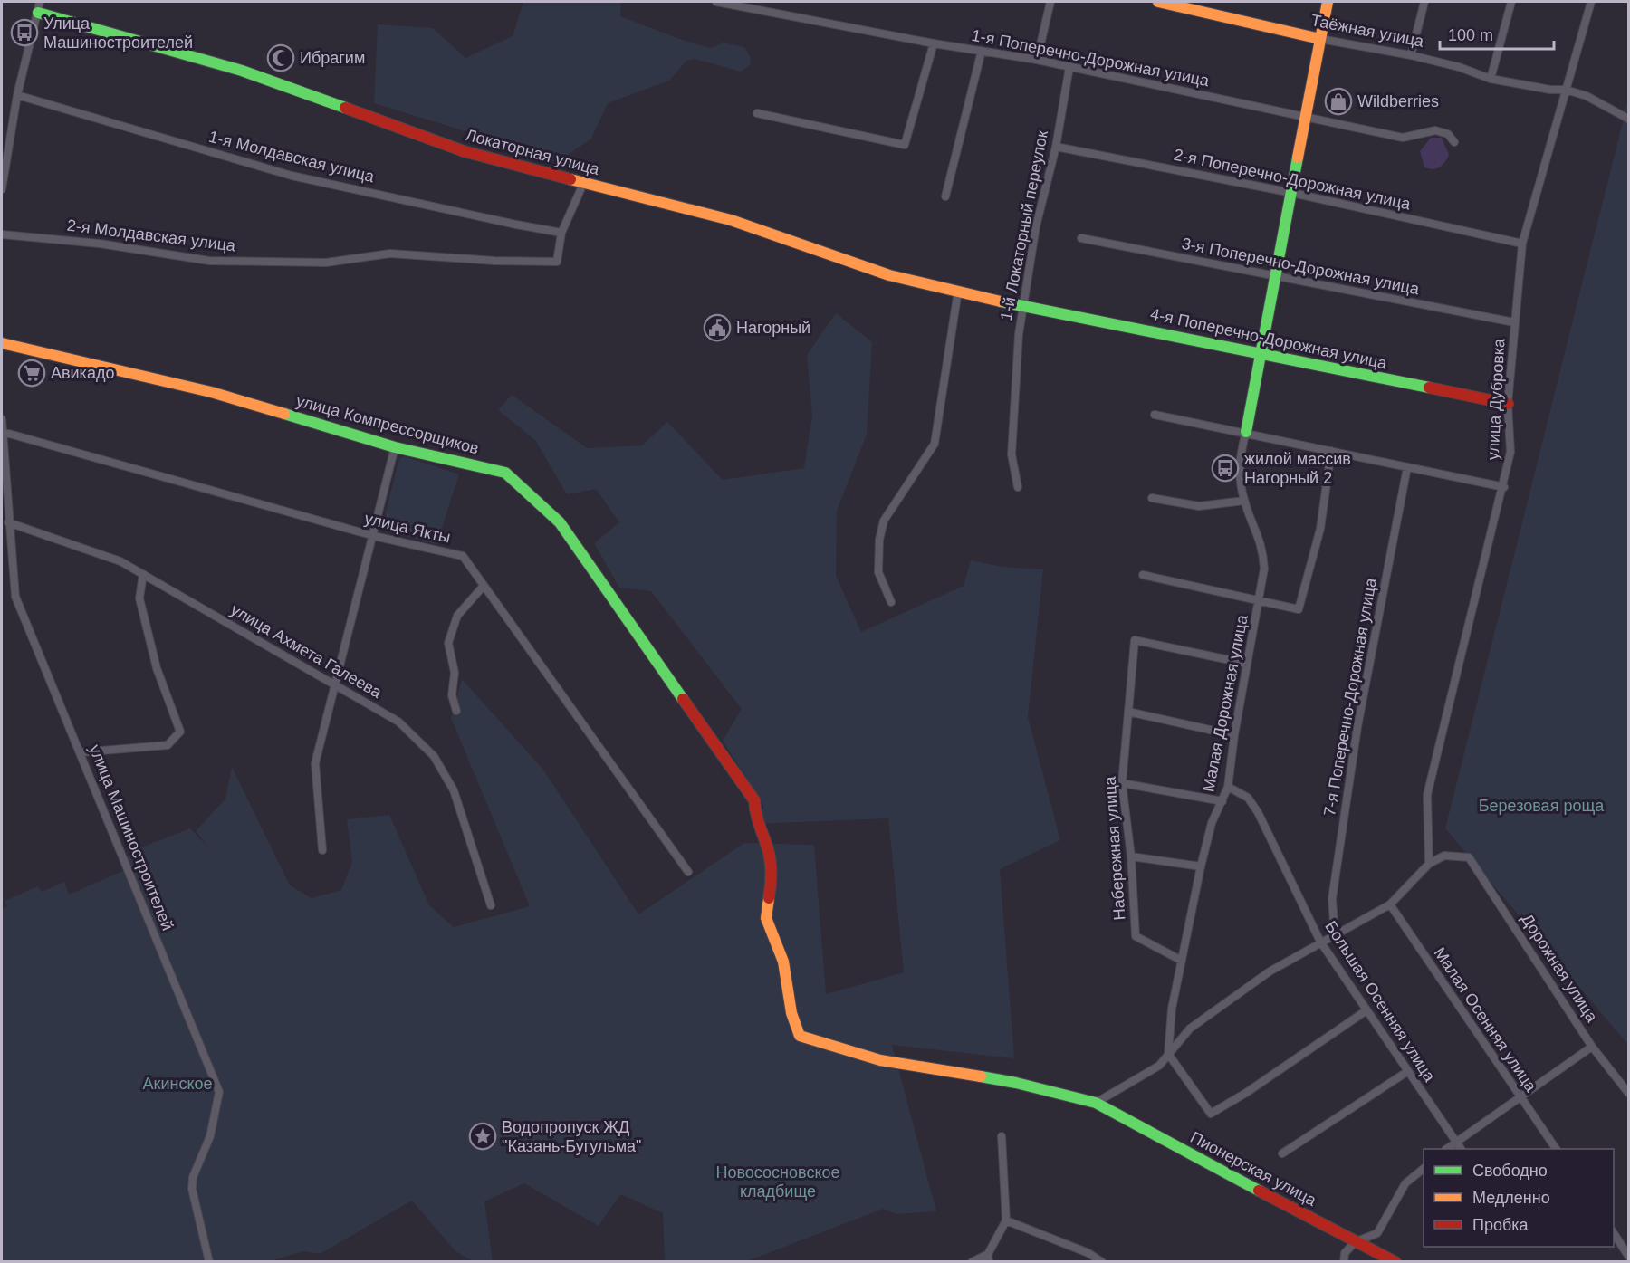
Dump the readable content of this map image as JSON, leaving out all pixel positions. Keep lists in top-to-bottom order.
{
  "streets": {
    "street": [
      "Таёжная улица",
      "1-я Поперечно-Дорожная улица",
      "Локаторная улица",
      "1-я Молдавская улица",
      "2-я Поперечно-Дорожная улица",
      "1-й Локаторный переулок",
      "2-я Молдавская улица",
      "3-я Поперечно-Дорожная улица",
      "4-я Поперечно-Дорожная улица",
      "улица Дубровка",
      "улица Компрессорщиков",
      "улица Якты",
      "улица Ахмета Галеева",
      "7-я Поперечно-Дорожная улица",
      "Малая Дорожная улица",
      "улица Машиностроителей",
      "Набережная улица",
      "Дорожная улица",
      "Большая Осенняя улица",
      "Малая Осенняя улица",
      "Пионерская улица"
    ]
  },
  "crossings": [
    ["Таёжная улица", "улица Дубровка"],
    ["1-я Поперечно-Дорожная улица", "1-й Локаторный переулок"],
    ["Локаторная улица", "1-й Локаторный переулок"],
    ["Локаторная улица", "4-я Поперечно-Дорожная улица"],
    ["1-я Молдавская улица", "2-я Молдавская улица"],
    ["2-я Поперечно-Дорожная улица", "1-й Локаторный переулок"],
    ["2-я Поперечно-Дорожная улица", "улица Дубровка"],
    ["1-й Локаторный переулок", "4-я Поперечно-Дорожная улица"],
    ["3-я Поперечно-Дорожная улица", "улица Дубровка"],
    ["4-я Поперечно-Дорожная улица", "улица Дубровка"],
    ["улица Дубровка", "Дорожная улица"],
    ["улица Компрессорщиков", "Пионерская улица"],
    ["улица Якты", "улица Машиностроителей"],
    ["улица Ахмета Галеева", "улица Машиностроителей"],
    ["Малая Дорожная улица", "Набережная улица"],
    ["Малая Дорожная улица", "Большая Осенняя улица"]
  ],
  "parks": ["Березовая роща", "Акинское", "Новососновское кладбище"],
  "places": {
    "bus stop": ["Улица Машиностроителей", "жилой массив Нагорный 2"],
    "mosque": ["Ибрагим"],
    "shop": ["Wildberries"],
    "public building": ["Нагорный"],
    "supermarket": ["Авикадо"],
    "place": ["Водопропуск ЖД \"Казань-Бугульма\""]
  },
  "legend": ["Свободно", "Медленно", "Пробка"],
  "scale_bar": "100 m"
}
